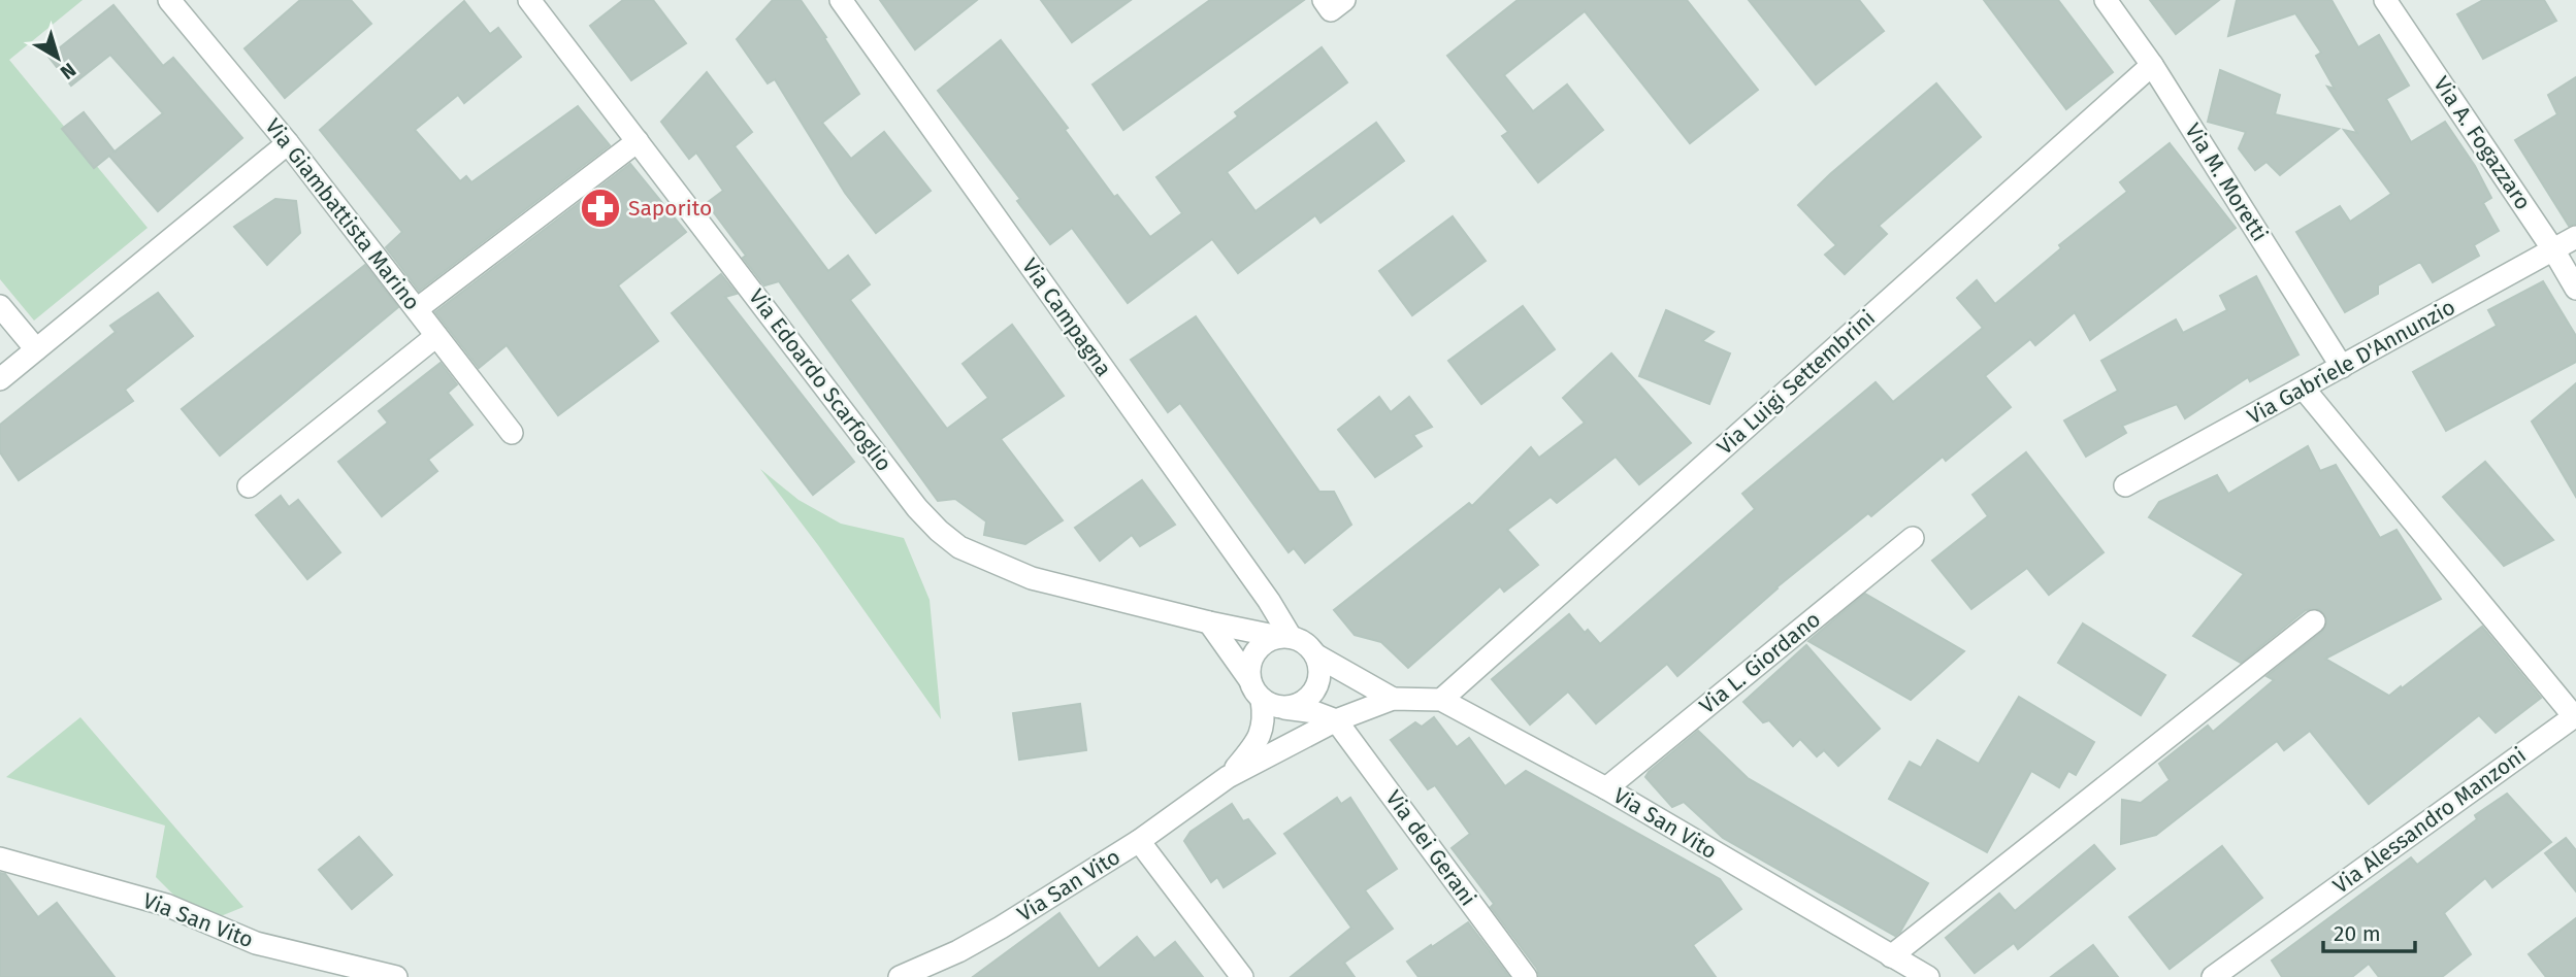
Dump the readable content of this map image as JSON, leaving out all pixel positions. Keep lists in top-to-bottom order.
{
  "streets": {
    "street": [
      "Via A. Fogazzaro",
      "Via M. Moretti",
      "Via Giambattista Marino",
      "Via Campagna",
      "Via Gabriele D'Annunzio",
      "Via Edoardo Scarfoglio",
      "Via Luigi Settembrini",
      "Via L. Giordano",
      "Via Alessandro Manzoni",
      "Via San Vito",
      "Via dei Gerani"
    ]
  },
  "crossings": [
    ["Via A. Fogazzaro", "Via Gabriele D'Annunzio"],
    ["Via M. Moretti", "Via Gabriele D'Annunzio"],
    ["Via M. Moretti", "Via Luigi Settembrini"],
    ["Via Campagna", "Via Edoardo Scarfoglio"],
    ["Via Campagna", "Via San Vito"],
    ["Via Edoardo Scarfoglio", "Via San Vito"],
    ["Via Luigi Settembrini", "Via San Vito"],
    ["Via L. Giordano", "Via San Vito"],
    ["Via San Vito", "Via dei Gerani"]
  ],
  "places": {
    "pharmacy": ["Saporito"]
  },
  "scale_bar": "20 m",
  "north": "bottom right"
}
